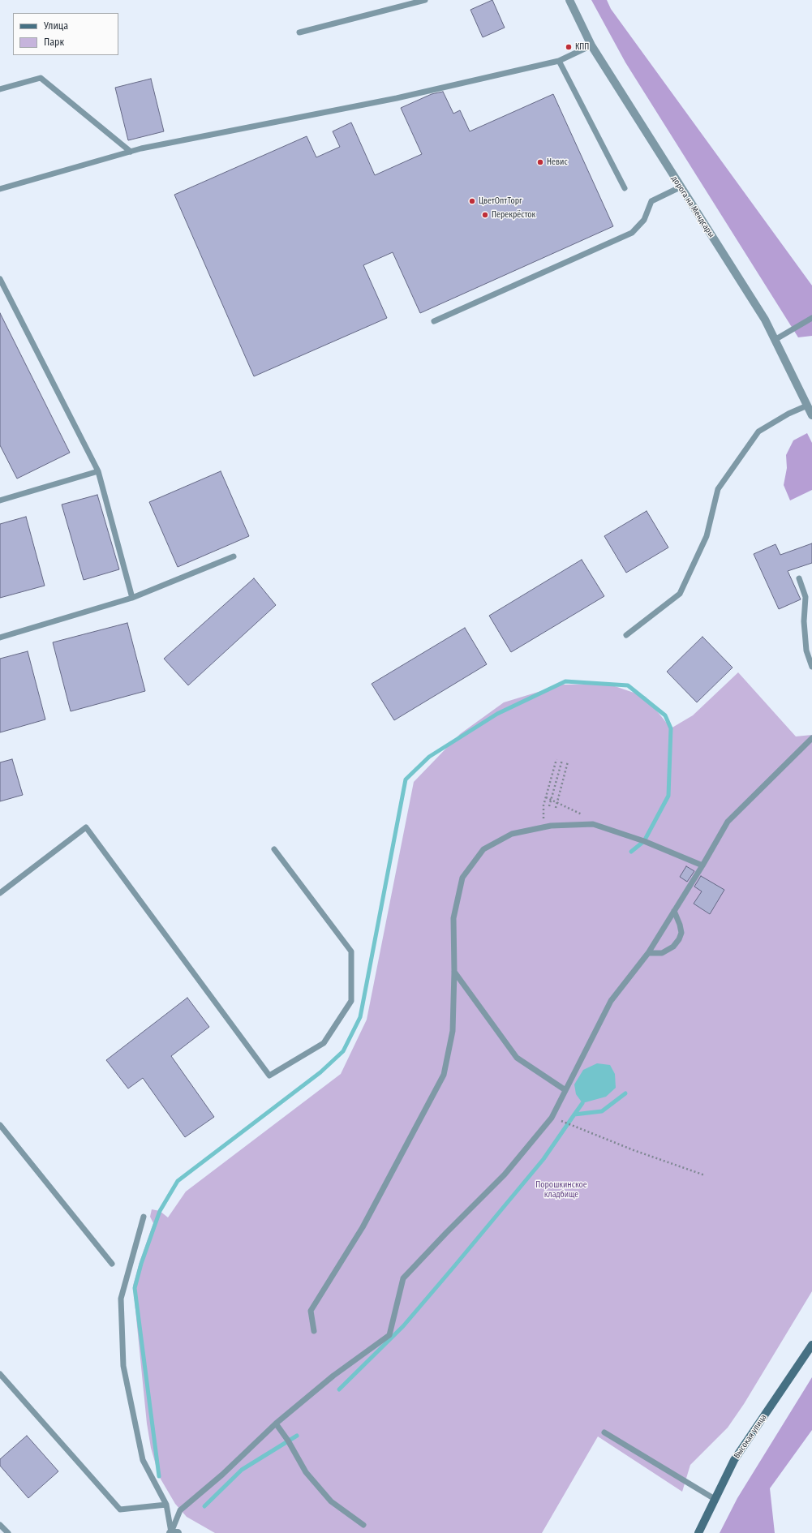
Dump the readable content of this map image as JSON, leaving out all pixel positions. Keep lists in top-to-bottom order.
{
  "streets": {
    "street": ["дорога на Мендсары", "Высокая улица"]
  },
  "parks": ["Порошкинское кладбище"],
  "places": [
    "КПП",
    "Невис",
    "ЦветОптТорг",
    "Перекрёсток"
  ],
  "legend": ["Улица", "Парк"]
}
